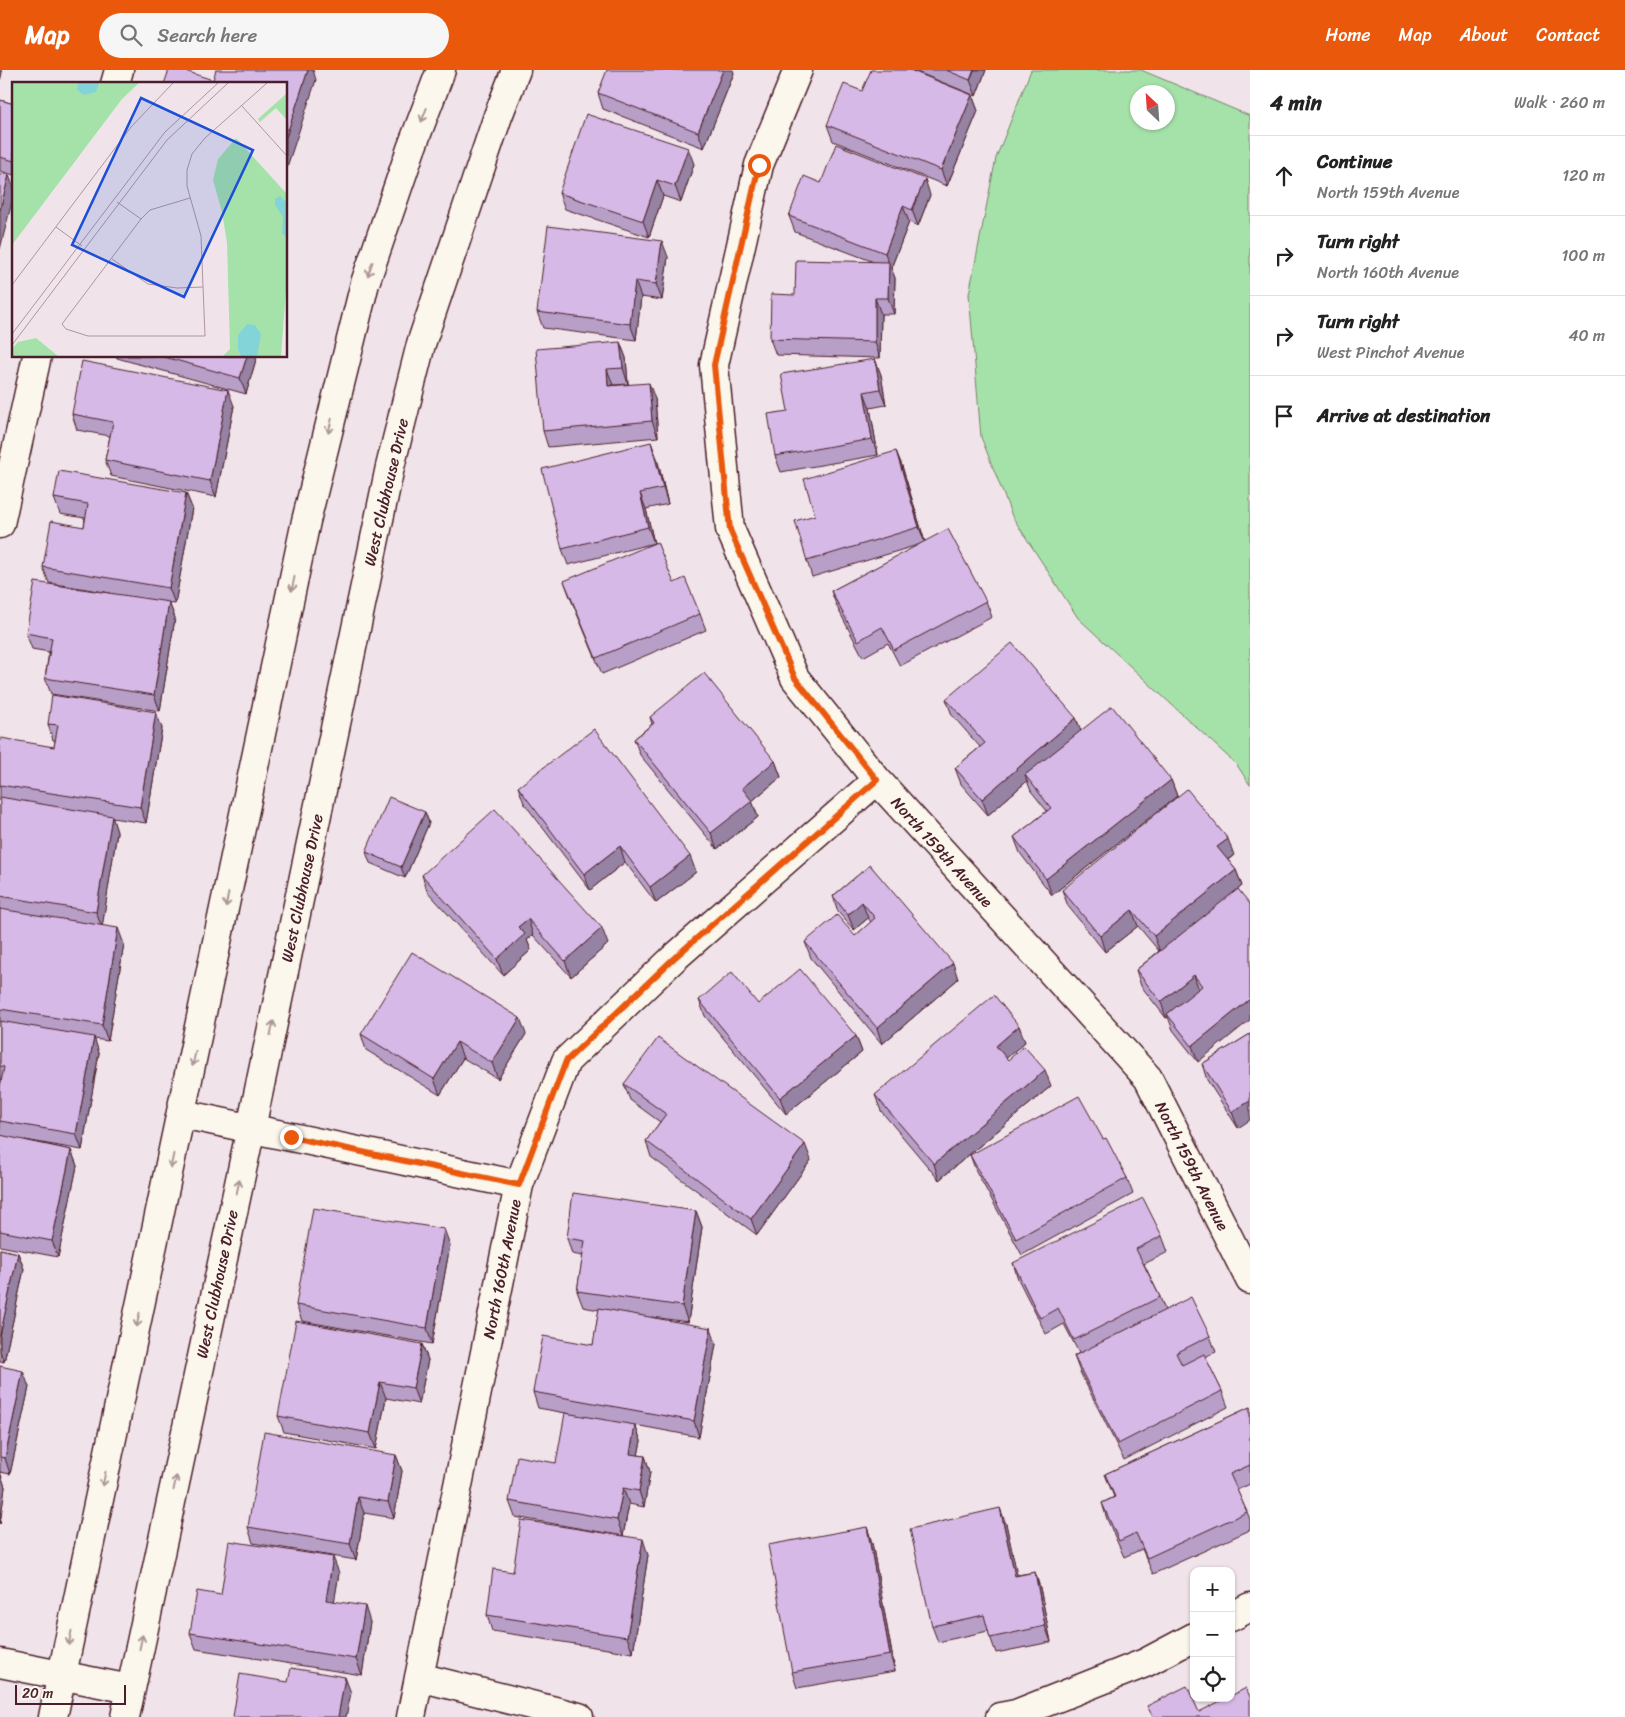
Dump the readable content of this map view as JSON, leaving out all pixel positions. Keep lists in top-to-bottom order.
{
  "streets": {
    "street": ["West Clubhouse Drive", "North 159th Avenue", "North 160th Avenue"]
  },
  "crossings": [
    ["North 159th Avenue", "North 160th Avenue"]
  ],
  "scale_bar": "20 m",
  "north": "top left",
  "page": {
    "header": "Map",
    "search": "Search here",
    "nav": [
      "Home",
      "Map",
      "About",
      "Contact"
    ],
    "heading": ["4 min", "Walk · 260 m"],
    "list": [
      ["Continue", "North 159th Avenue", "120 m"],
      ["Turn right", "North 160th Avenue", "100 m"],
      ["Turn right", "West Pinchot Avenue", "40 m"],
      "Arrive at destination"
    ],
    "map_buttons": ["+", "−"],
    "scale": "20 m"
  }
}
